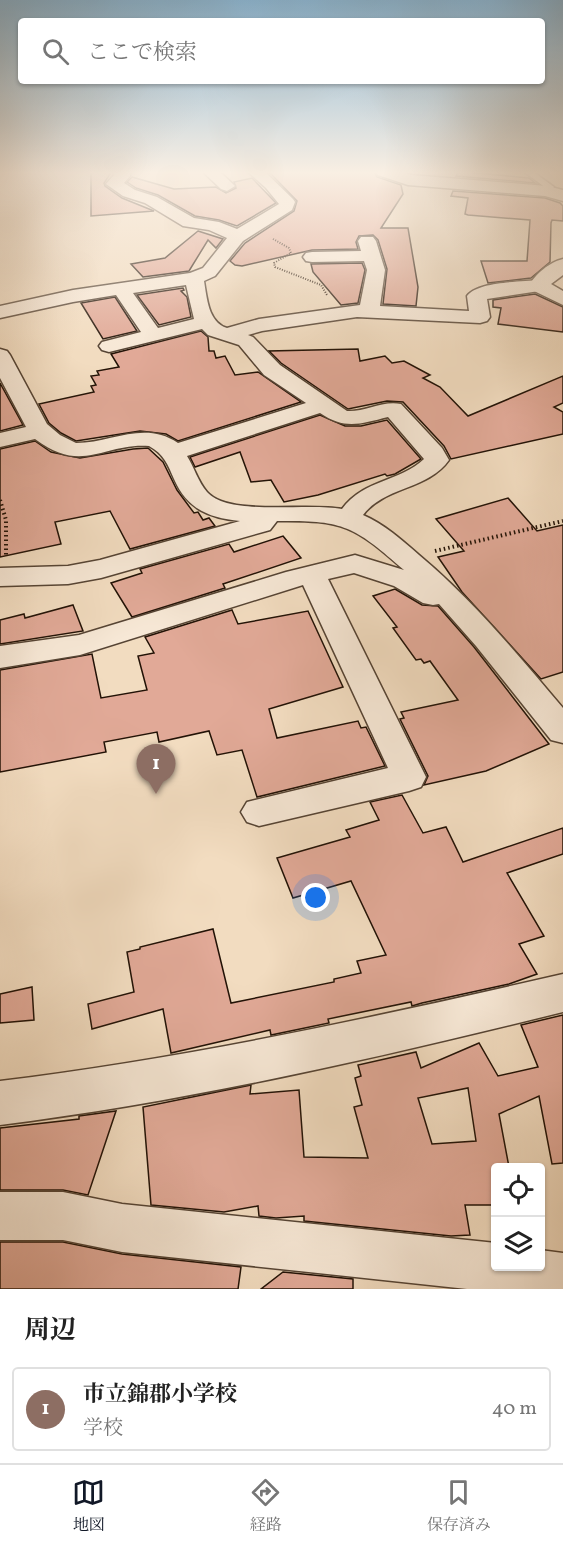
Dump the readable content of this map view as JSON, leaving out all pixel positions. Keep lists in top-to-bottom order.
{
  "page": {
    "search": "ここで検索",
    "pins": "1",
    "heading": "周辺",
    "list": [
      {
        "mark": "1",
        "name": "市立錦郡小学校",
        "note": "学校",
        "value": "40 m"
      }
    ],
    "nav": ["地図", "経路", "保存済み"]
  }
}
